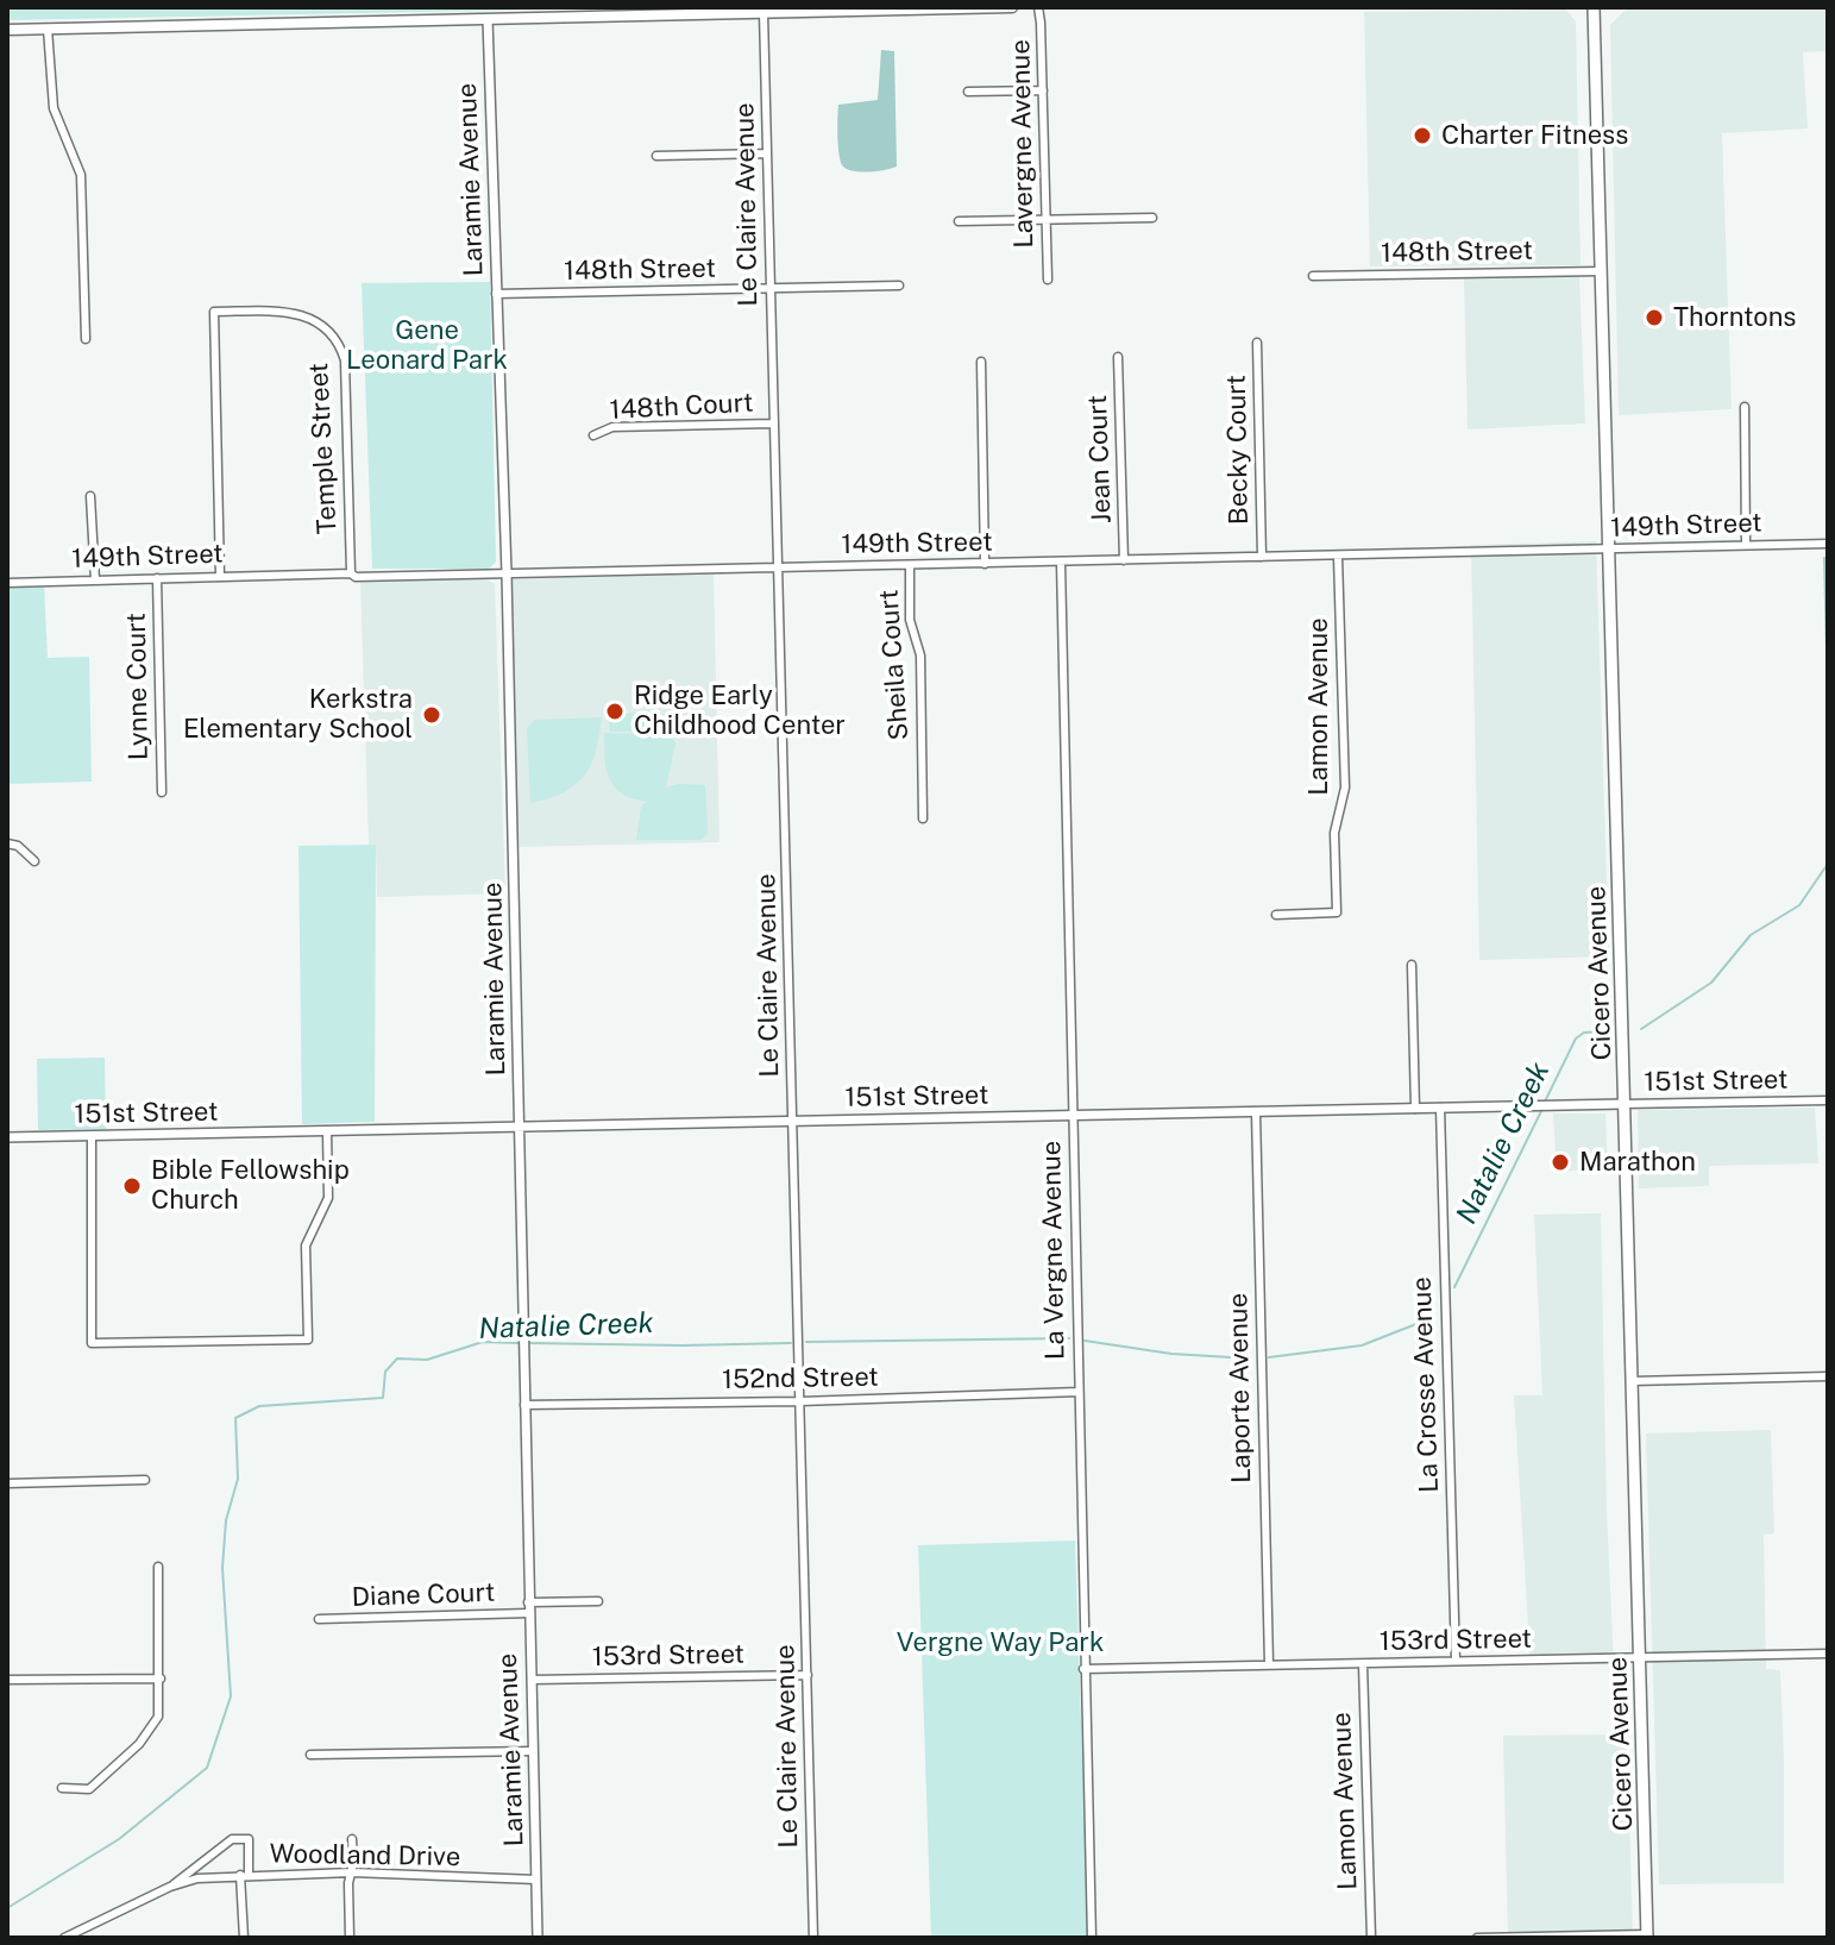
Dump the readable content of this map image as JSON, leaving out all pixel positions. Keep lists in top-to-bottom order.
{
  "streets": {
    "main road": ["Cicero Avenue"],
    "street": [
      "Lavergne Avenue",
      "Laramie Avenue",
      "Le Claire Avenue",
      "148th Street",
      "148th Court",
      "Temple Street",
      "Becky Court",
      "Jean Court",
      "149th Street",
      "Sheila Court",
      "Lynne Court",
      "Lamon Avenue",
      "151st Street",
      "La Vergne Avenue",
      "152nd Street",
      "La Crosse Avenue",
      "Laporte Avenue",
      "Diane Court",
      "153rd Street",
      "Woodland Drive"
    ]
  },
  "crossings": [
    ["Laramie Avenue", "148th Street"],
    ["Laramie Avenue", "149th Street"],
    ["Laramie Avenue", "151st Street"],
    ["Laramie Avenue", "152nd Street"],
    ["Laramie Avenue", "Diane Court"],
    ["Laramie Avenue", "153rd Street"],
    ["Laramie Avenue", "Woodland Drive"],
    ["Le Claire Avenue", "148th Street"],
    ["Le Claire Avenue", "148th Court"],
    ["Le Claire Avenue", "149th Street"],
    ["Le Claire Avenue", "151st Street"],
    ["Le Claire Avenue", "152nd Street"],
    ["Le Claire Avenue", "153rd Street"],
    ["148th Street", "Cicero Avenue"],
    ["Temple Street", "149th Street"],
    ["Becky Court", "149th Street"],
    ["Jean Court", "149th Street"],
    ["149th Street", "Sheila Court"],
    ["149th Street", "Lynne Court"],
    ["149th Street", "Lamon Avenue"],
    ["149th Street", "Cicero Avenue"],
    ["149th Street", "La Vergne Avenue"],
    ["Lamon Avenue", "153rd Street"],
    ["Cicero Avenue", "151st Street"],
    ["Cicero Avenue", "153rd Street"],
    ["151st Street", "La Vergne Avenue"],
    ["151st Street", "La Crosse Avenue"],
    ["151st Street", "Laporte Avenue"],
    ["La Vergne Avenue", "152nd Street"],
    ["La Vergne Avenue", "153rd Street"],
    ["La Crosse Avenue", "153rd Street"],
    ["Laporte Avenue", "153rd Street"]
  ],
  "water": ["Natalie Creek"],
  "parks": ["Gene Leonard Park", "Vergne Way Park"],
  "places": [
    "Charter Fitness",
    "Thorntons",
    "Ridge Early Childhood Center",
    "Kerkstra Elementary School",
    "Marathon",
    "Bible Fellowship Church"
  ]
}
